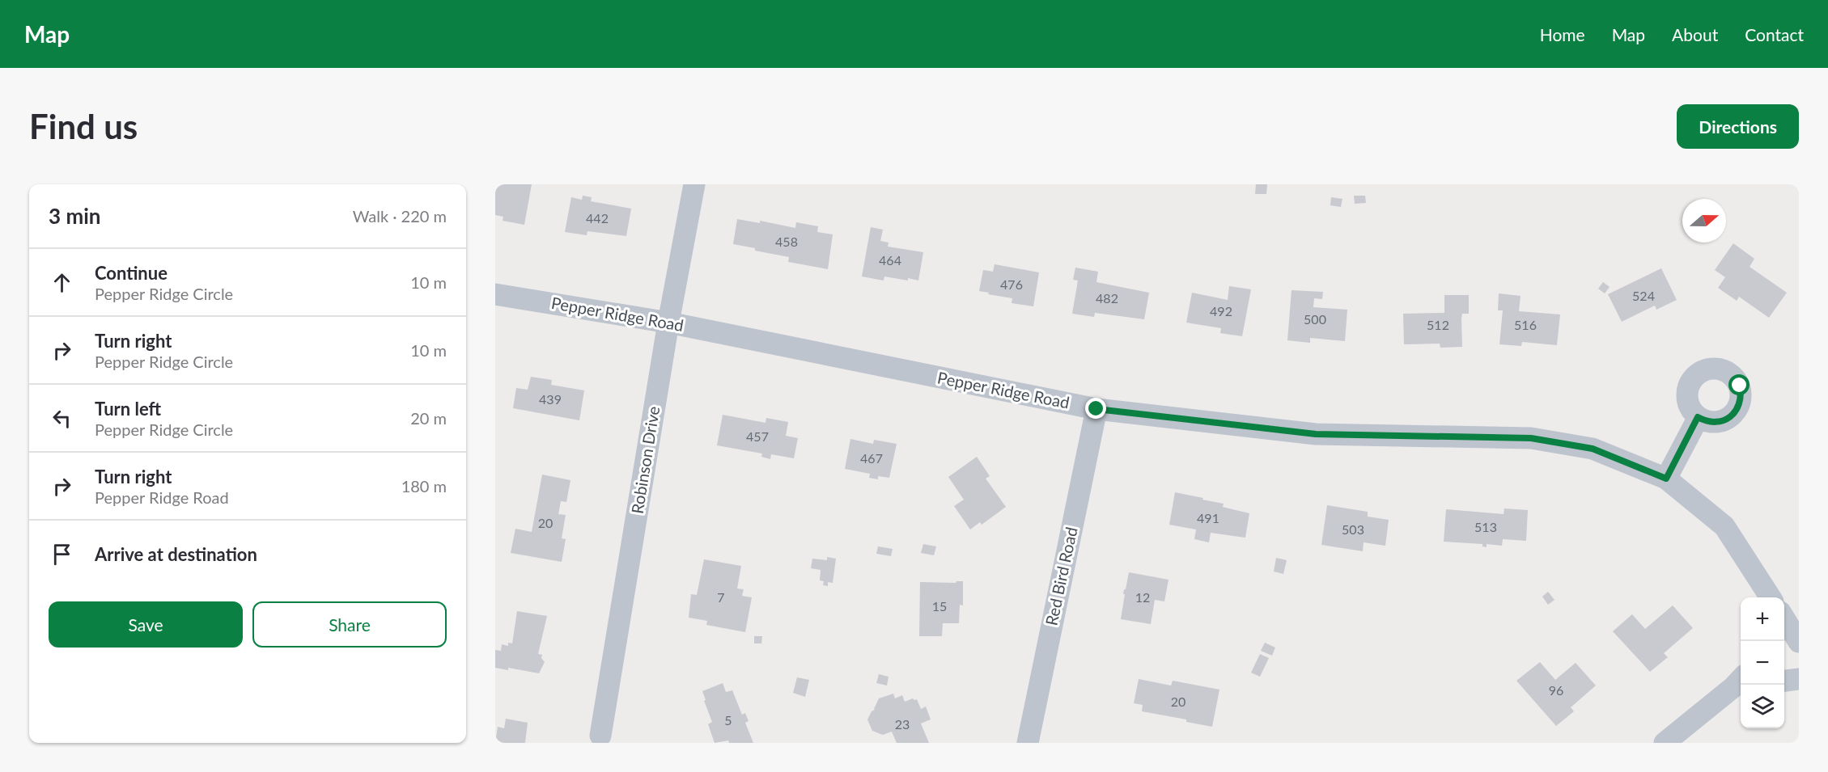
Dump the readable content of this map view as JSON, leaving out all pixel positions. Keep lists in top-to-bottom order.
{
  "streets": {
    "street": ["Pepper Ridge Road", "Robinson Drive", "Red Bird Road"]
  },
  "crossings": [
    ["Pepper Ridge Road", "Robinson Drive"],
    ["Pepper Ridge Road", "Red Bird Road"]
  ],
  "house_numbers": [
    "442",
    "458",
    "464",
    "476",
    "524",
    "482",
    "492",
    "500",
    "512",
    "516",
    "439",
    "457",
    "467",
    "491",
    "20",
    "513",
    "503",
    "7",
    "12",
    "15",
    "96",
    "20",
    "5",
    "23"
  ],
  "north": "right",
  "page": {
    "header": "Map",
    "nav": [
      "Home",
      "Map",
      "About",
      "Contact"
    ],
    "buttons": [
      "Directions",
      ["Save", "Share"]
    ],
    "title": "Find us",
    "heading": ["3 min", "Walk · 220 m"],
    "list": [
      ["Continue", "Pepper Ridge Circle", "10 m"],
      ["Turn right", "Pepper Ridge Circle", "10 m"],
      ["Turn left", "Pepper Ridge Circle", "20 m"],
      ["Turn right", "Pepper Ridge Road", "180 m"],
      "Arrive at destination"
    ],
    "map_buttons": ["+", "−"]
  }
}
